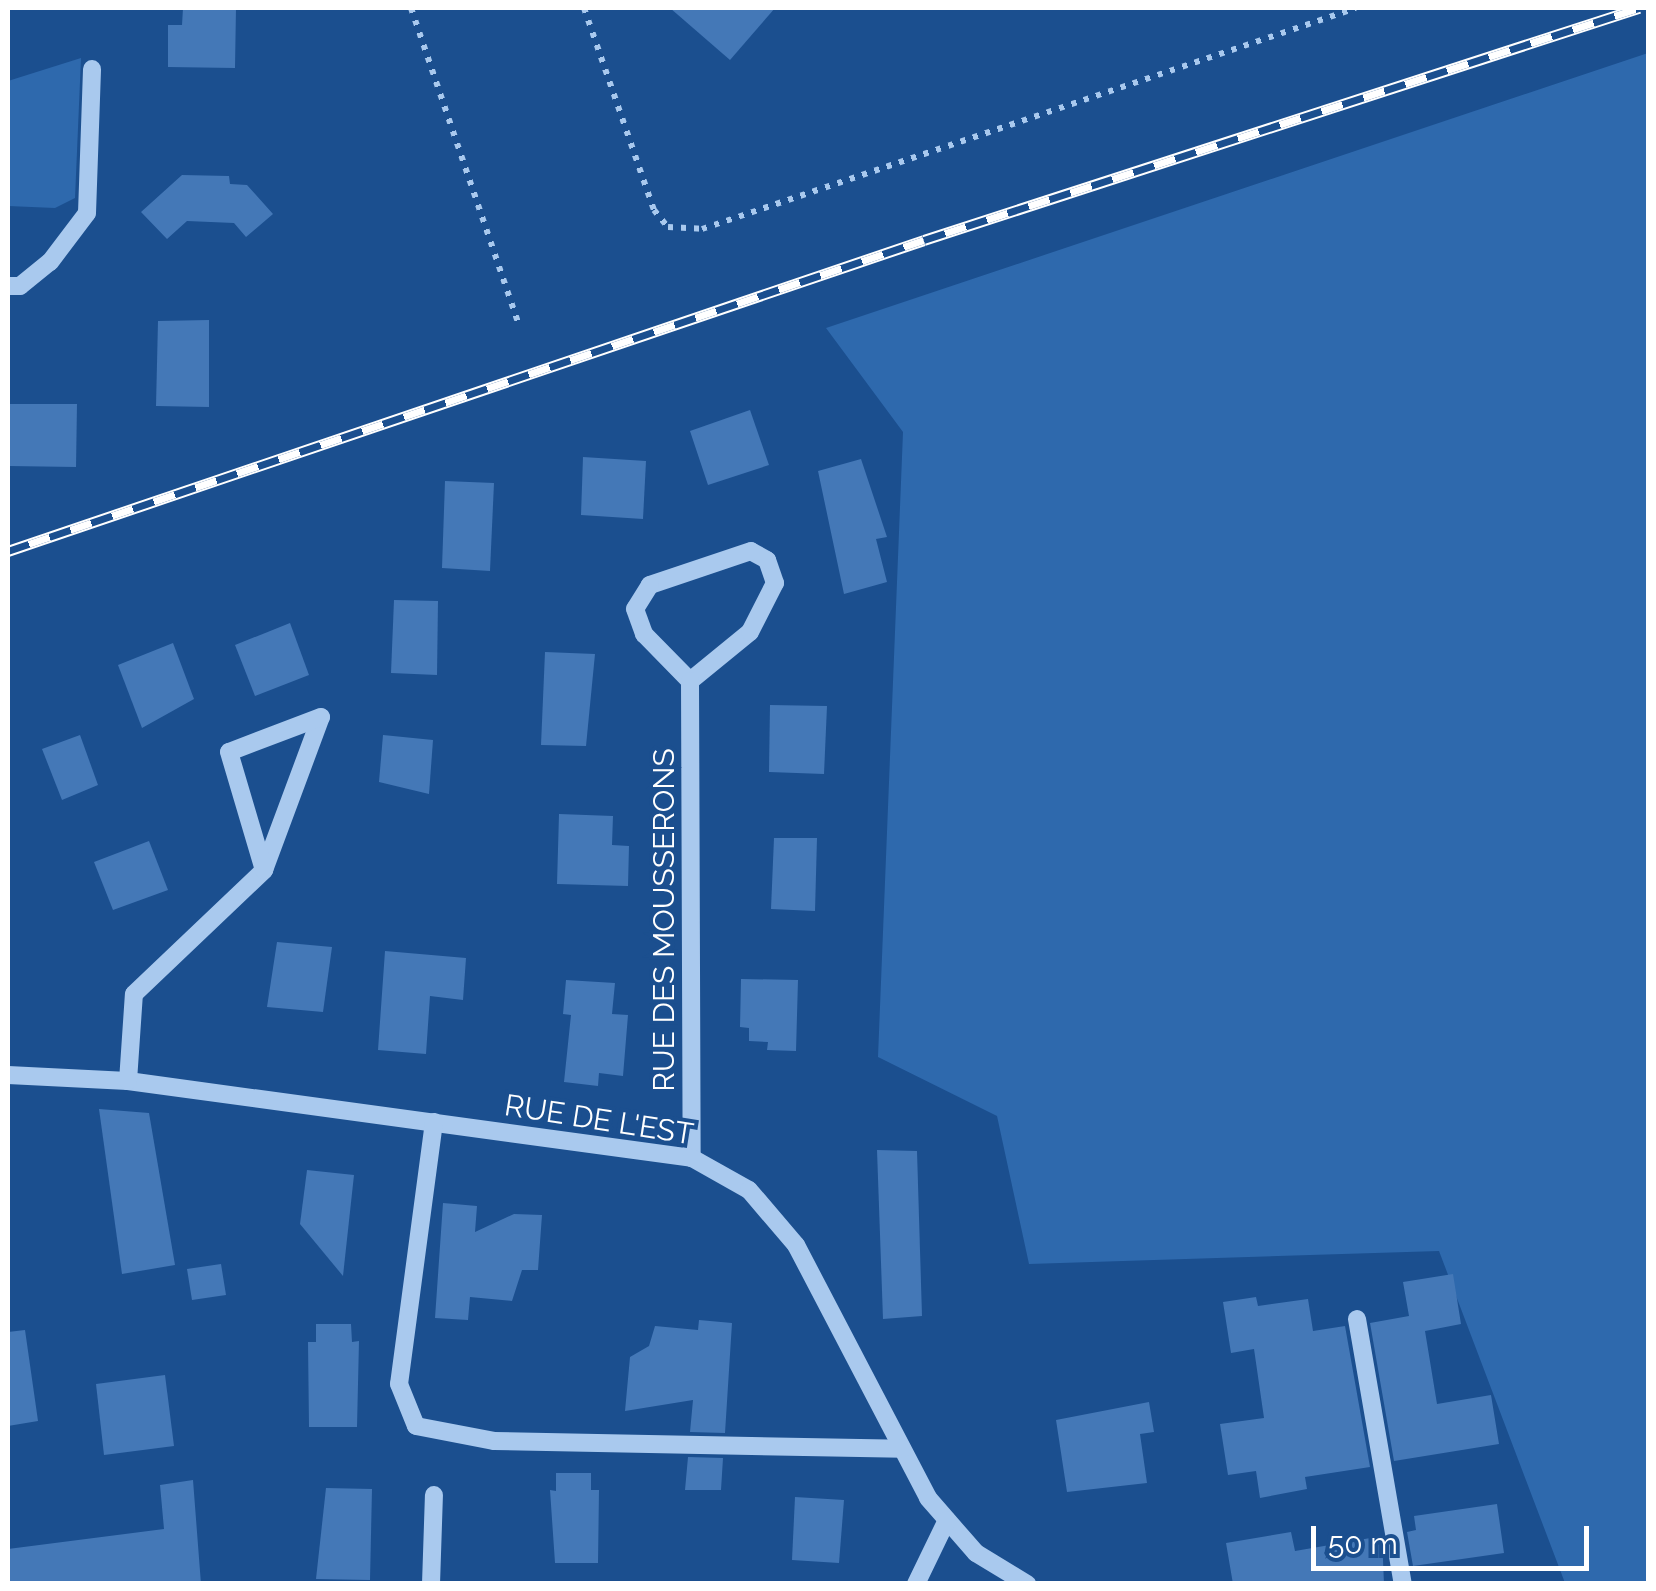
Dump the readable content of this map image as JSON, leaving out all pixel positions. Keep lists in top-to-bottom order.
{
  "streets": {
    "street": ["RUE DES MOUSSERONS", "RUE DE L'EST"]
  },
  "crossings": [
    ["RUE DES MOUSSERONS", "RUE DE L'EST"]
  ],
  "scale_bar": "50 m"
}
